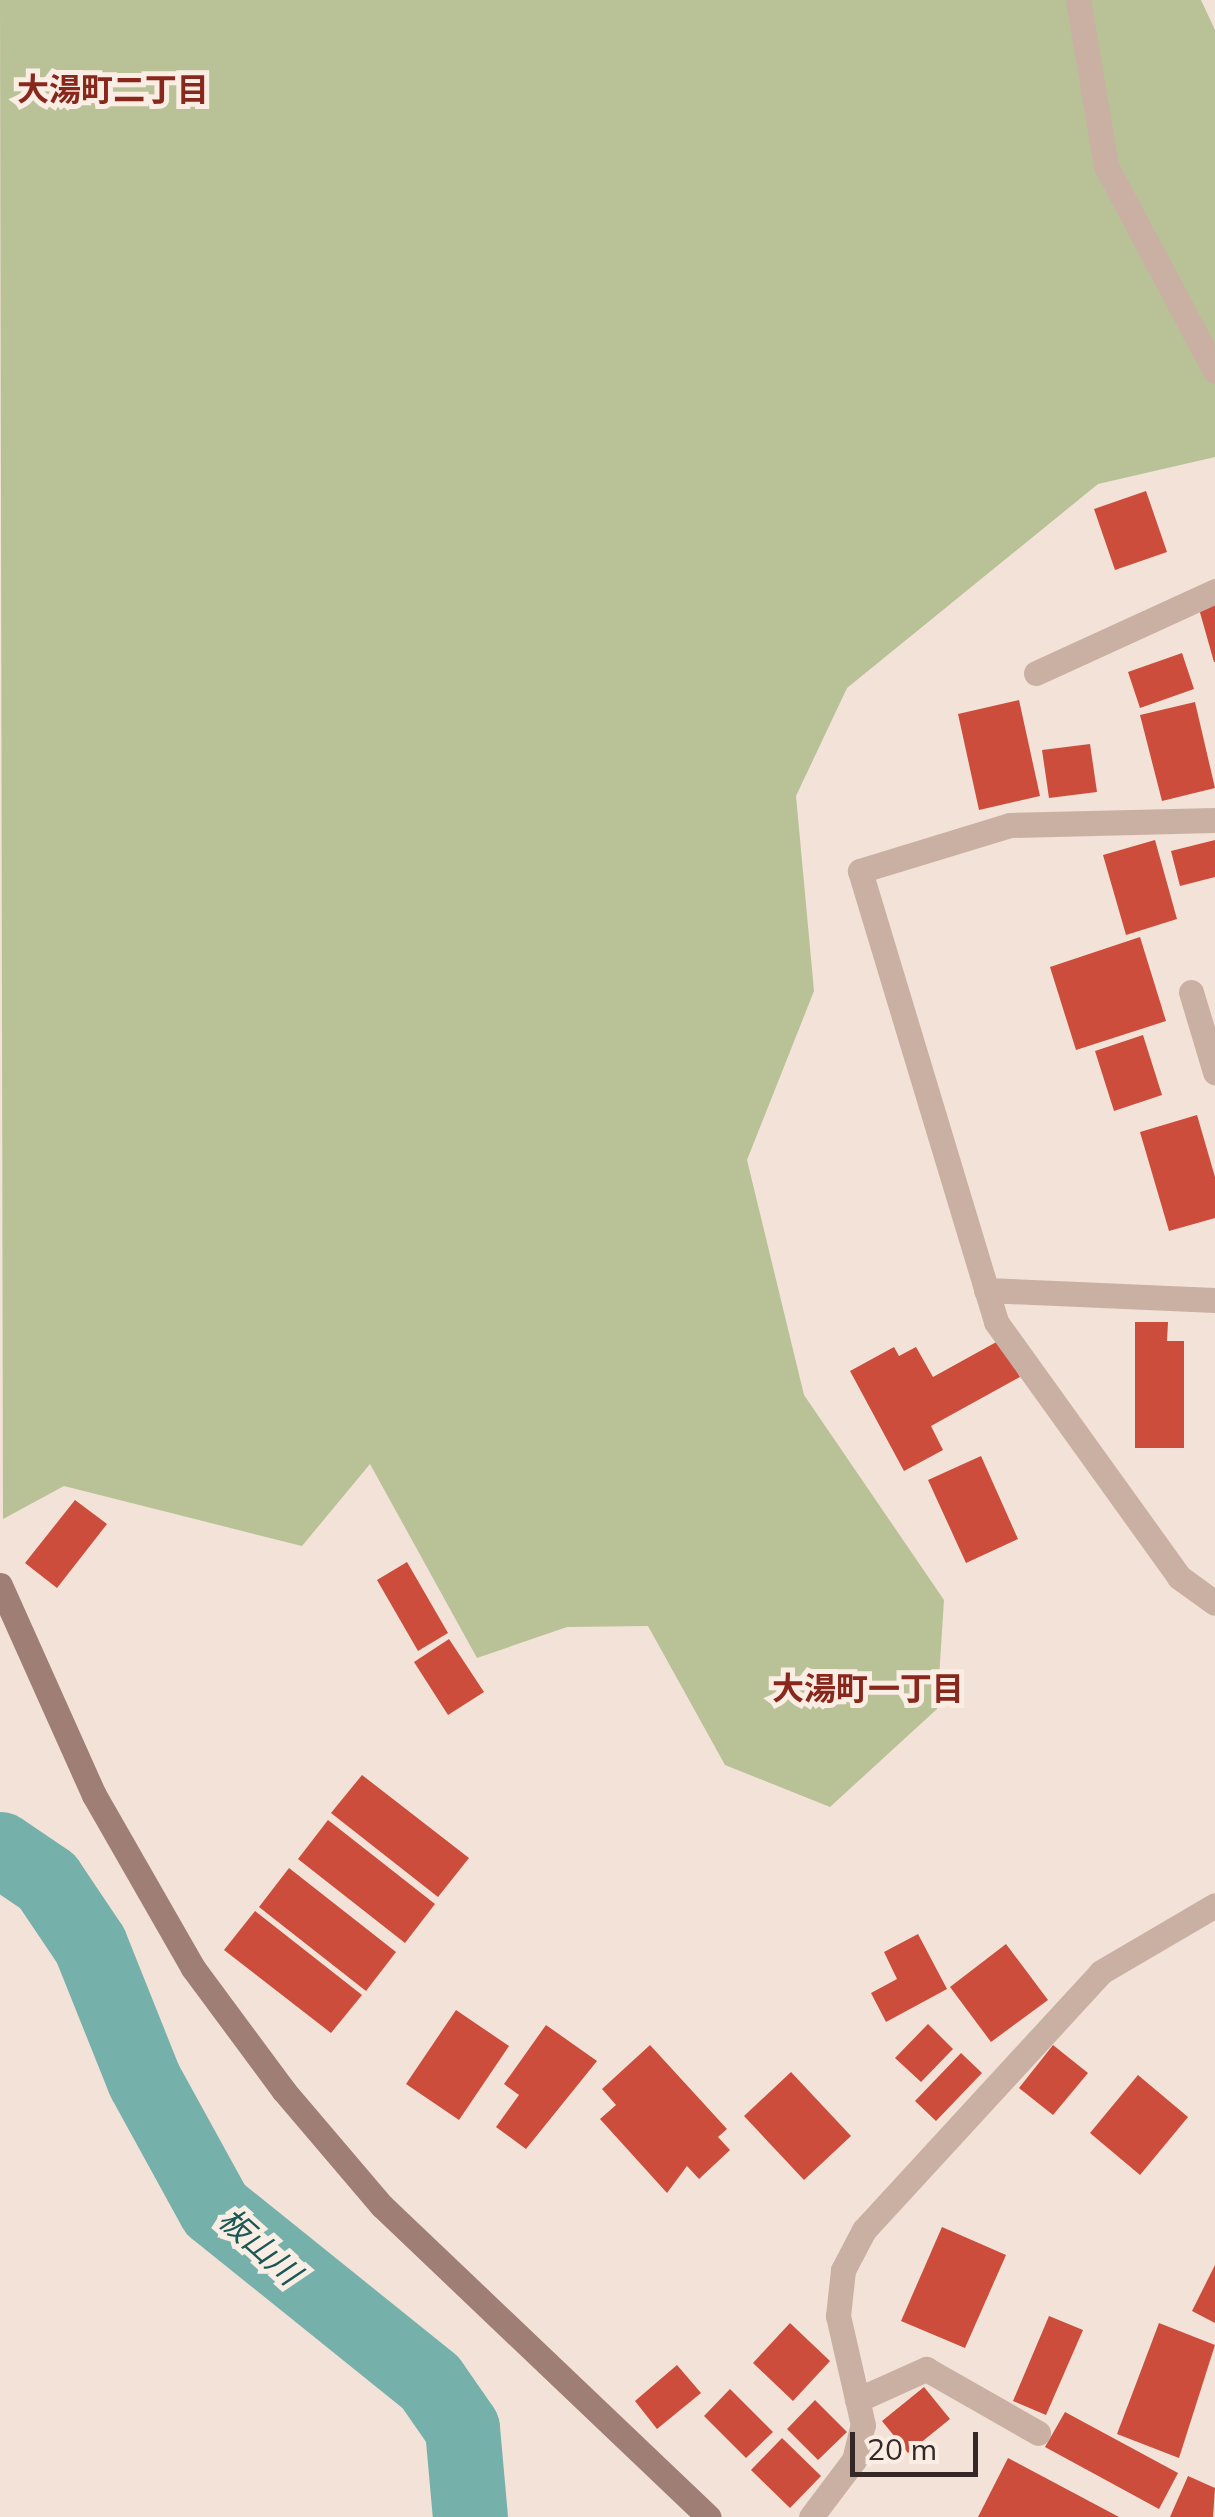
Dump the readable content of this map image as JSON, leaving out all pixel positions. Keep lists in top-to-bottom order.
{
  "districts": ["大湯町二丁目", "大湯町一丁目"],
  "water": ["板山川"],
  "scale_bar": "20 m"
}
